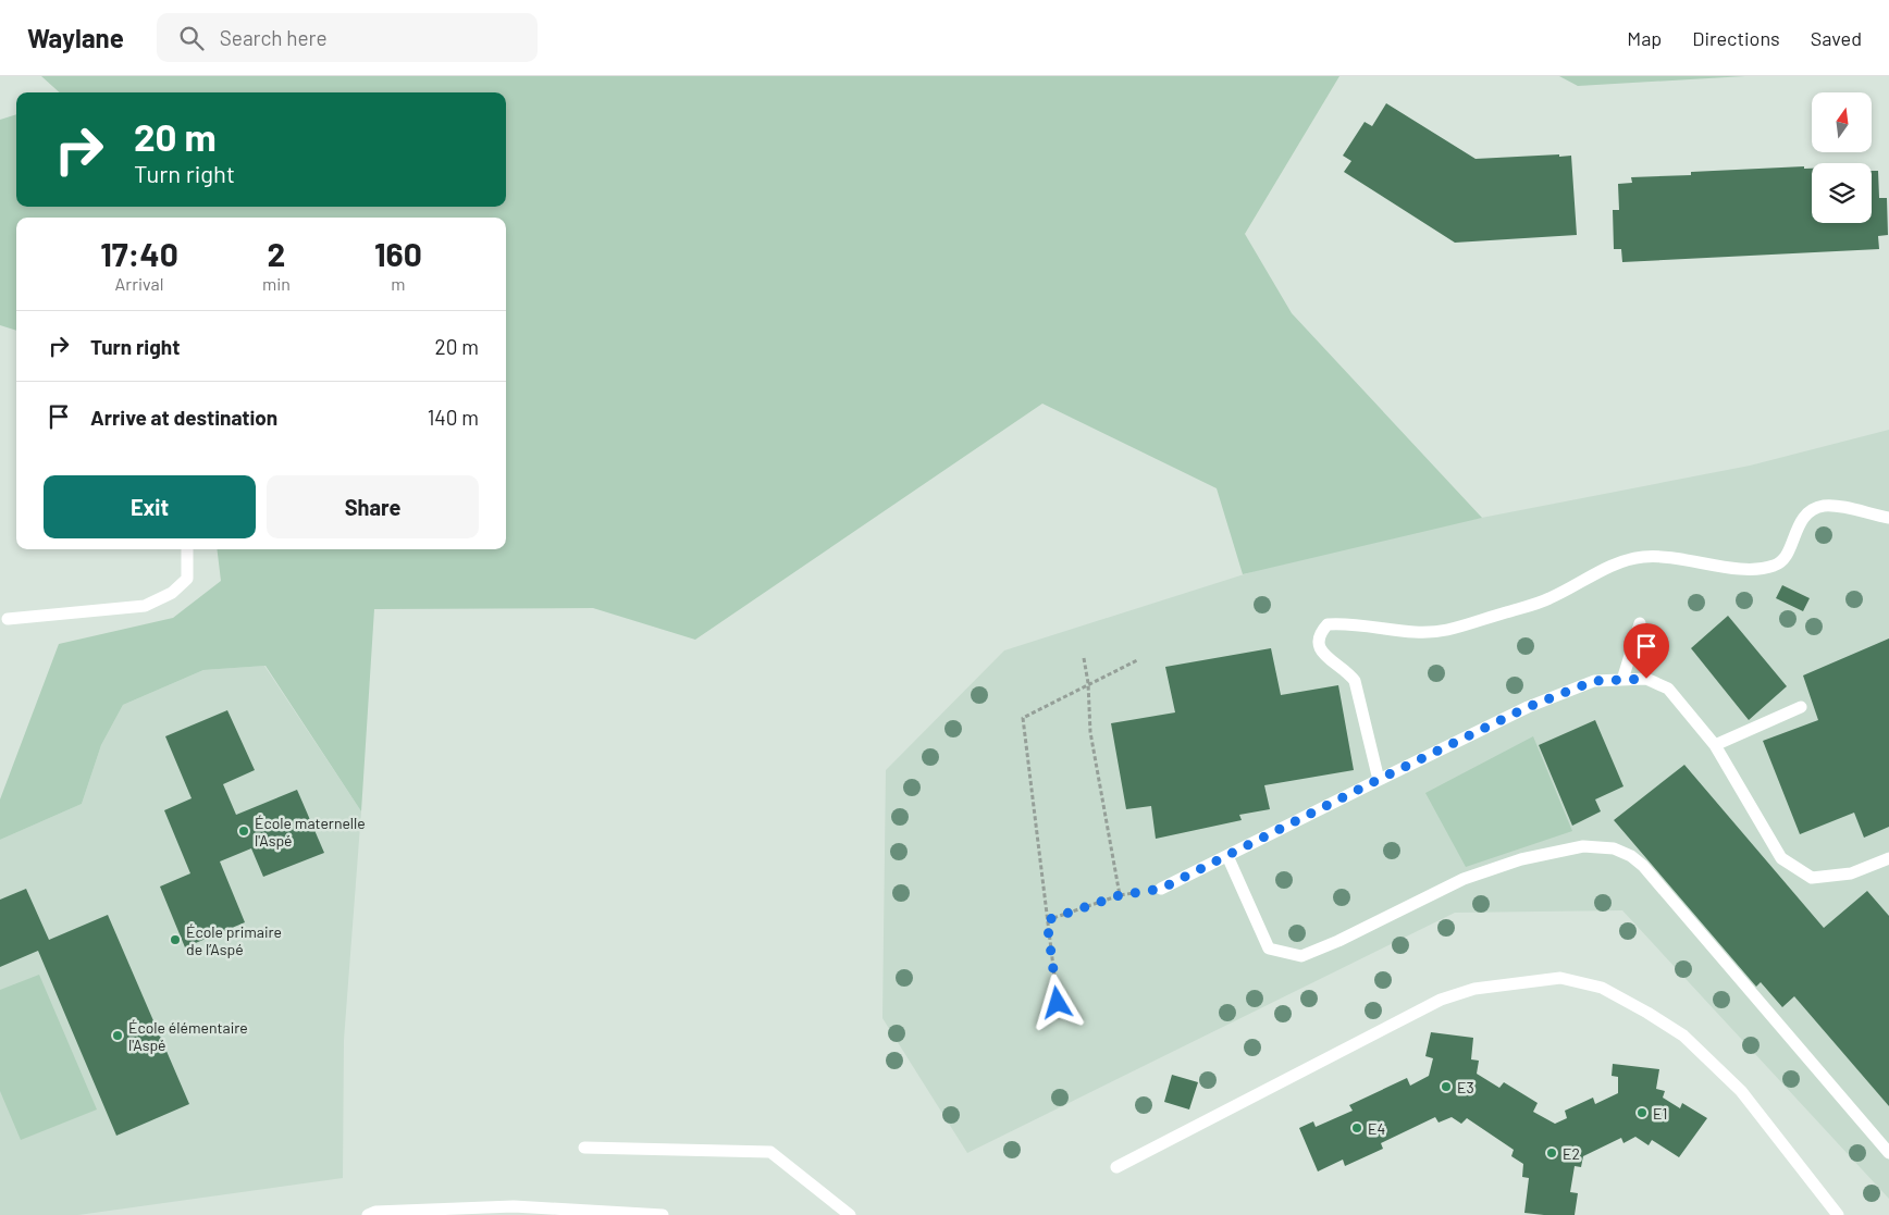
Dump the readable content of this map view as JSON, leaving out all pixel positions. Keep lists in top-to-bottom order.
{
  "places": [
    "École maternelle l'Aspé",
    "École primaire de l’Aspé",
    "École élémentaire l'Aspé",
    "E3",
    "E1",
    "E4",
    "E2"
  ],
  "north": "top",
  "page": {
    "header": "Waylane",
    "search": "Search here",
    "nav": ["Map", "Directions", "Saved"],
    "turn": ["20 m", "Turn right"],
    "eta": [
      "17:40",
      "Arrival",
      "2",
      "min",
      "160",
      "m"
    ],
    "list": [
      {
        "name": "Turn right",
        "value": "20 m"
      },
      {
        "name": "Arrive at destination",
        "value": "140 m"
      }
    ],
    "buttons": ["Exit", "Share"]
  }
}
